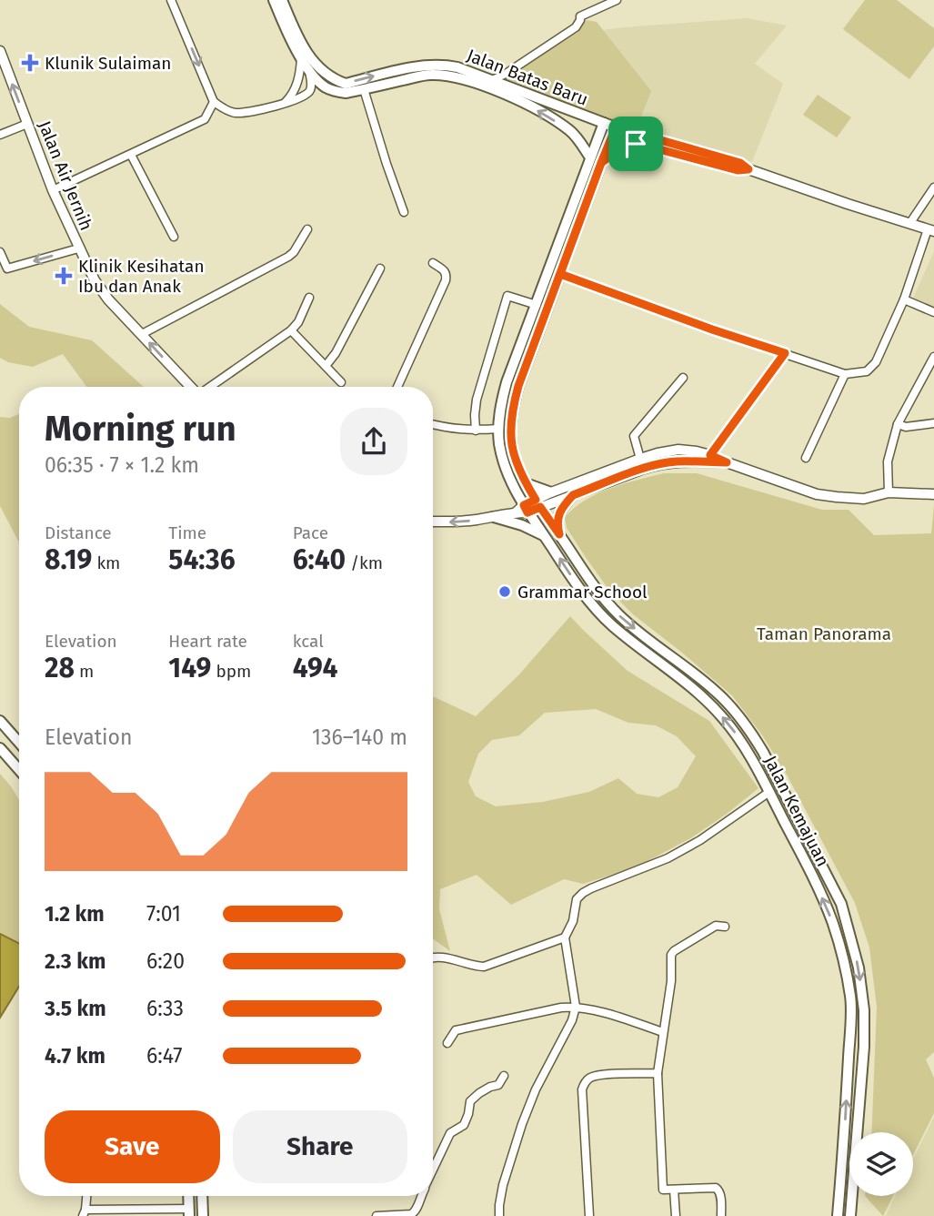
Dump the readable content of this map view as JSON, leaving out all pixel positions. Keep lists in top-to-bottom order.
{
  "streets": {
    "main road": ["Jalan Batas Baru", "Jalan Kemajuan"],
    "street": ["Jalan Air Jernih"]
  },
  "crossings": [
    ["Jalan Batas Baru", "Jalan Kemajuan"]
  ],
  "one_way": ["Jalan Air Jernih"],
  "parks": ["Taman Panorama"],
  "places": {
    "health": ["Klunik Sulaiman", "Klinik Kesihatan Ibu dan Anak"],
    "other": ["Grammar School"]
  },
  "page": {
    "heading": ["Morning run", "06:35 · 7 × 1.2 km"],
    "stats": [
      ["Distance", "8.19 km"],
      ["Time", "54:36"],
      ["Pace", "6:40 /km"],
      ["Elevation", "28 m"],
      ["Heart rate", "149 bpm"],
      ["kcal", "494"]
    ],
    "chart": ["Elevation", "136–140 m"],
    "list": [
      {
        "name": "1.2 km",
        "note": "7:01"
      },
      {
        "name": "2.3 km",
        "note": "6:20"
      },
      {
        "name": "3.5 km",
        "note": "6:33"
      },
      {
        "name": "4.7 km",
        "note": "6:47"
      }
    ],
    "buttons": ["Save", "Share"]
  }
}
